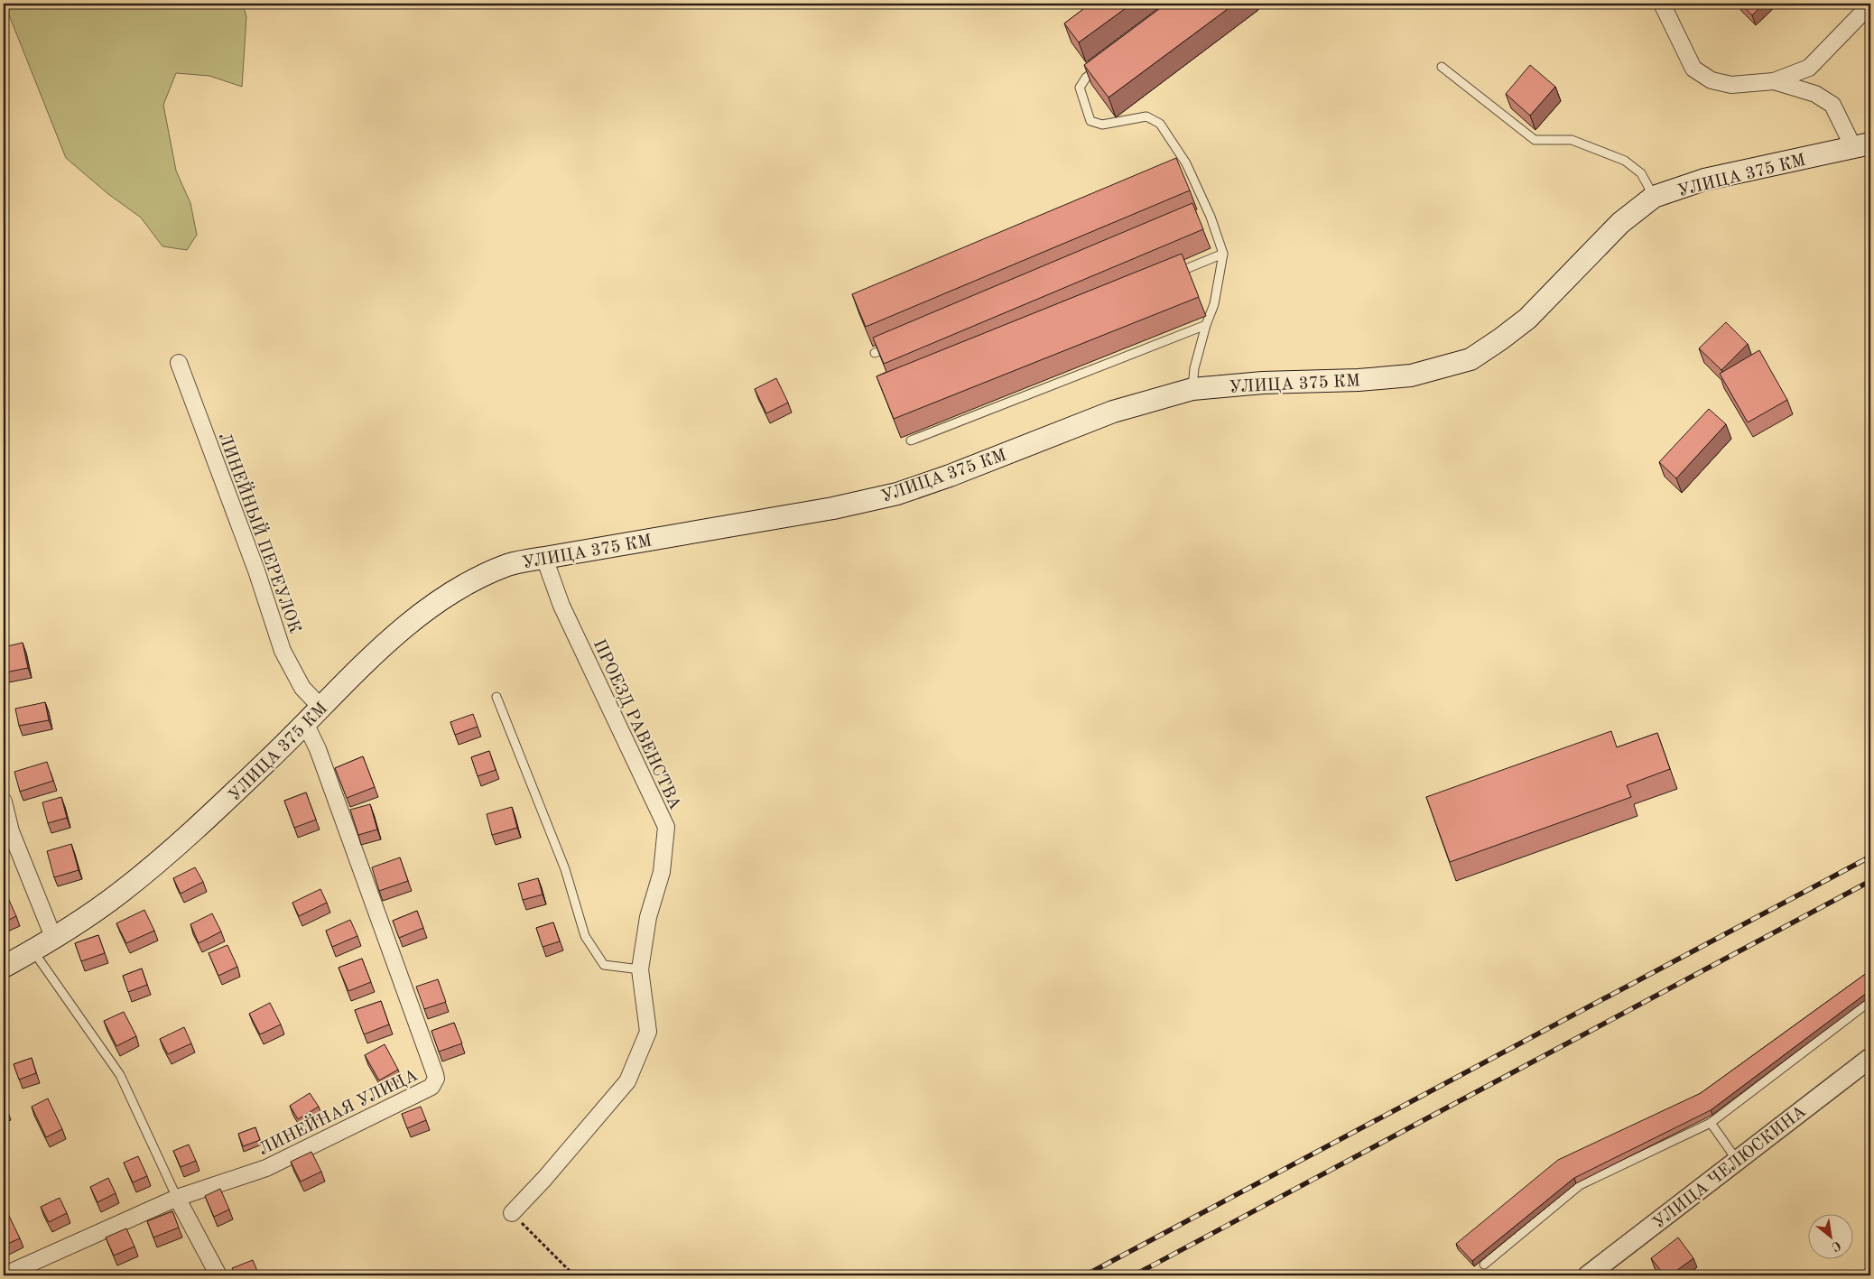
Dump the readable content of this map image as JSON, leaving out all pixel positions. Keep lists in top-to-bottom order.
{
  "streets": {
    "main road": ["УЛИЦА 375 КМ"],
    "street": [
      "ЛИНЕЙНЫЙ ПЕРЕУЛОК",
      "ПРОЕЗД РАВЕНСТВА",
      "ЛИНЕЙНАЯ УЛИЦА",
      "УЛИЦА ЧЕЛЮСКИНА"
    ]
  },
  "crossings": [
    ["УЛИЦА 375 КМ", "ЛИНЕЙНЫЙ ПЕРЕУЛОК"],
    ["УЛИЦА 375 КМ", "ПРОЕЗД РАВЕНСТВА"],
    ["УЛИЦА 375 КМ", "ЛИНЕЙНАЯ УЛИЦА"]
  ],
  "north": "bottom right"
}
